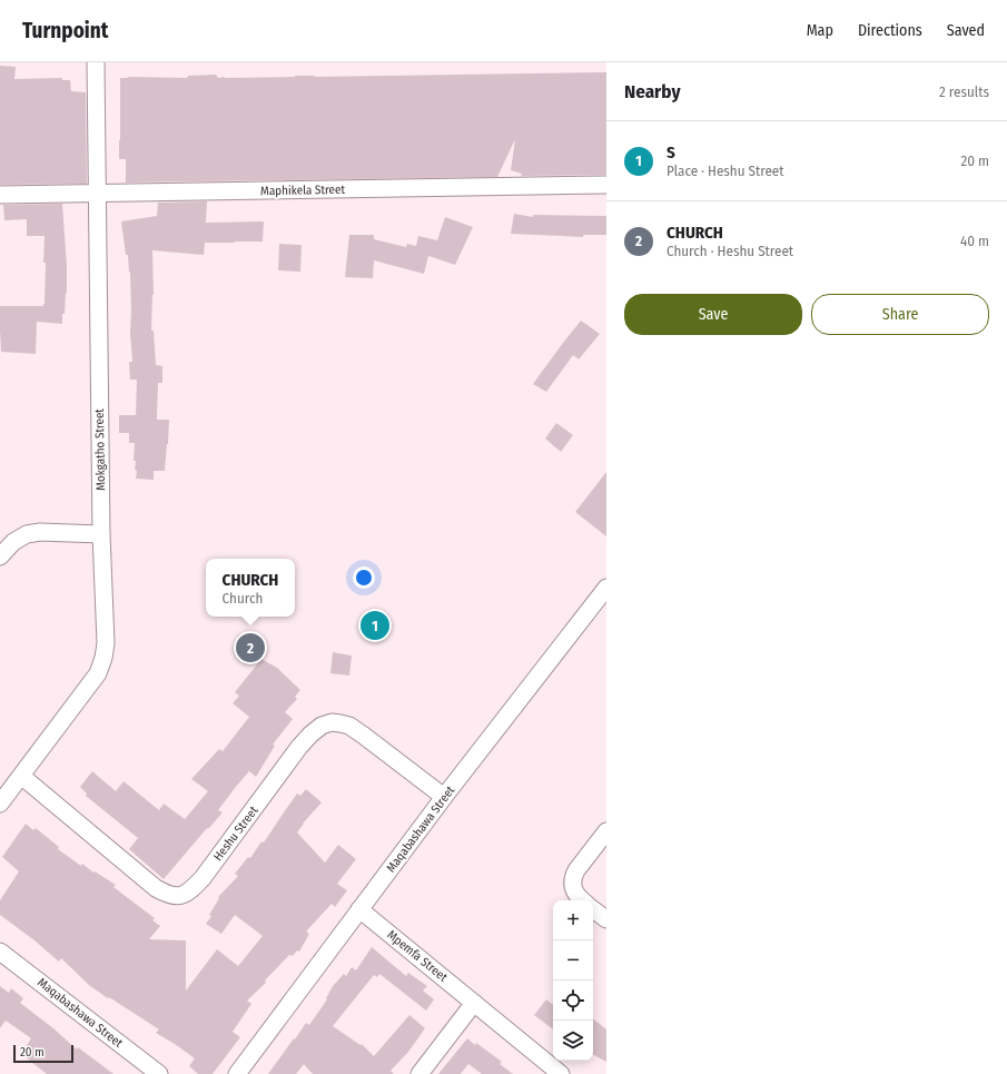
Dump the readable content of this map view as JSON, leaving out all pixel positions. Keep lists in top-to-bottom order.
{
  "streets": {
    "street": [
      "Maphikela Street",
      "Mokgatho Street",
      "Maqabashawa Street",
      "Heshu Street",
      "Mpemfa Street"
    ]
  },
  "crossings": [
    ["Maphikela Street", "Mokgatho Street"],
    ["Mokgatho Street", "Heshu Street"],
    ["Maqabashawa Street", "Heshu Street"],
    ["Maqabashawa Street", "Mpemfa Street"]
  ],
  "scale_bar": "20 m",
  "page": {
    "header": "Turnpoint",
    "nav": ["Map", "Directions", "Saved"],
    "heading": ["Nearby", "2 results"],
    "list": [
      {
        "mark": "1",
        "name": "S",
        "note": "Place · Heshu Street",
        "value": "20 m"
      },
      {
        "mark": "2",
        "name": "CHURCH",
        "note": "Church · Heshu Street",
        "value": "40 m"
      }
    ],
    "buttons": ["Save", "Share"],
    "popup": ["CHURCH", "Church"],
    "pins": ["1", "2"],
    "map_buttons": ["+", "−"],
    "scale": "20 m"
  }
}
